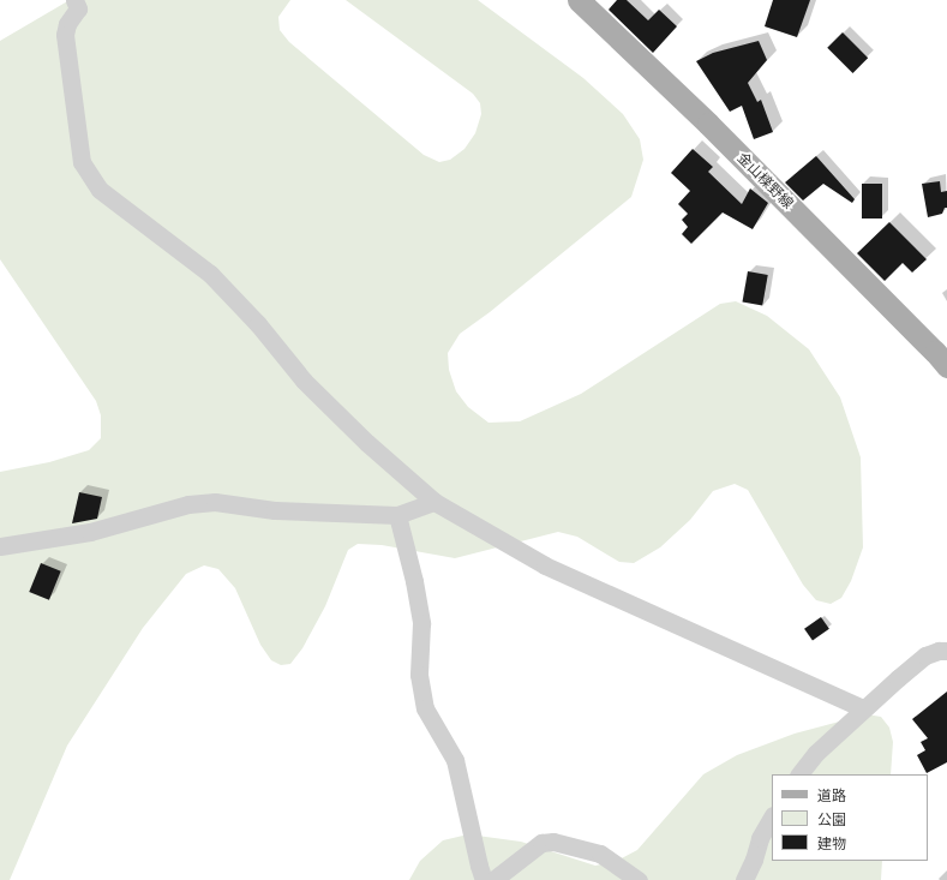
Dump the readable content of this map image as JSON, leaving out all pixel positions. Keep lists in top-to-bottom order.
{
  "streets": {
    "main road": ["金山檪野線"]
  },
  "legend": ["道路", "公園", "建物"]
}
